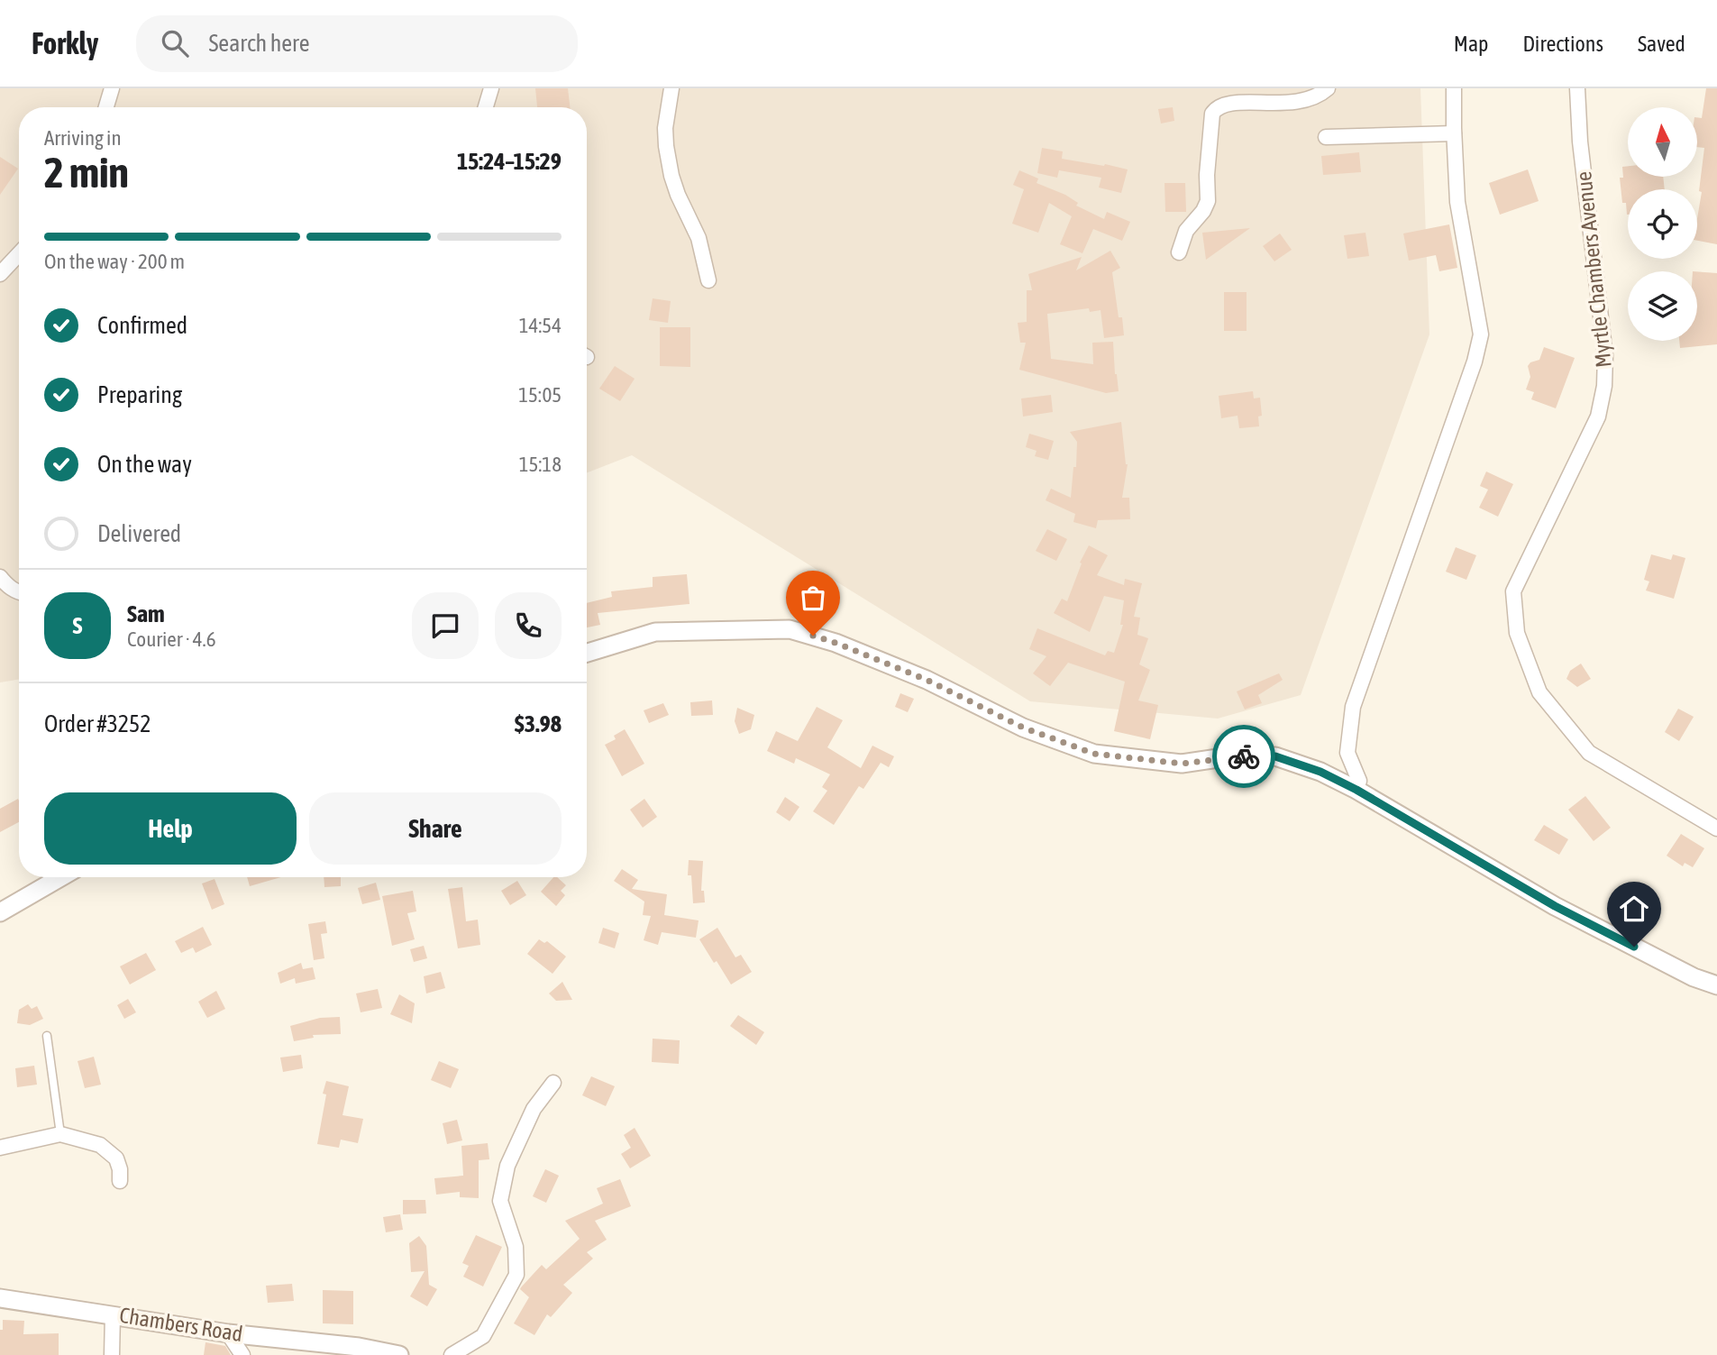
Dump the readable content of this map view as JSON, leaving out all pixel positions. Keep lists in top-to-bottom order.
{
  "streets": {
    "street": ["Myrtle Chambers Avenue", "Chambers Road"]
  },
  "north": "top",
  "page": {
    "header": "Forkly",
    "search": "Search here",
    "nav": ["Map", "Directions", "Saved"],
    "heading": ["2 min", "Arriving in", "15:24–15:29"],
    "panel": [
      "Sam",
      "Courier · 4.6",
      "Order #3252",
      "$3.98"
    ],
    "bar": "On the way · 200 m",
    "list": [
      ["Confirmed", "14:54"],
      ["Preparing", "15:05"],
      ["On the way", "15:18"],
      "Delivered"
    ],
    "round": "S",
    "buttons": ["Help", "Share"]
  }
}
